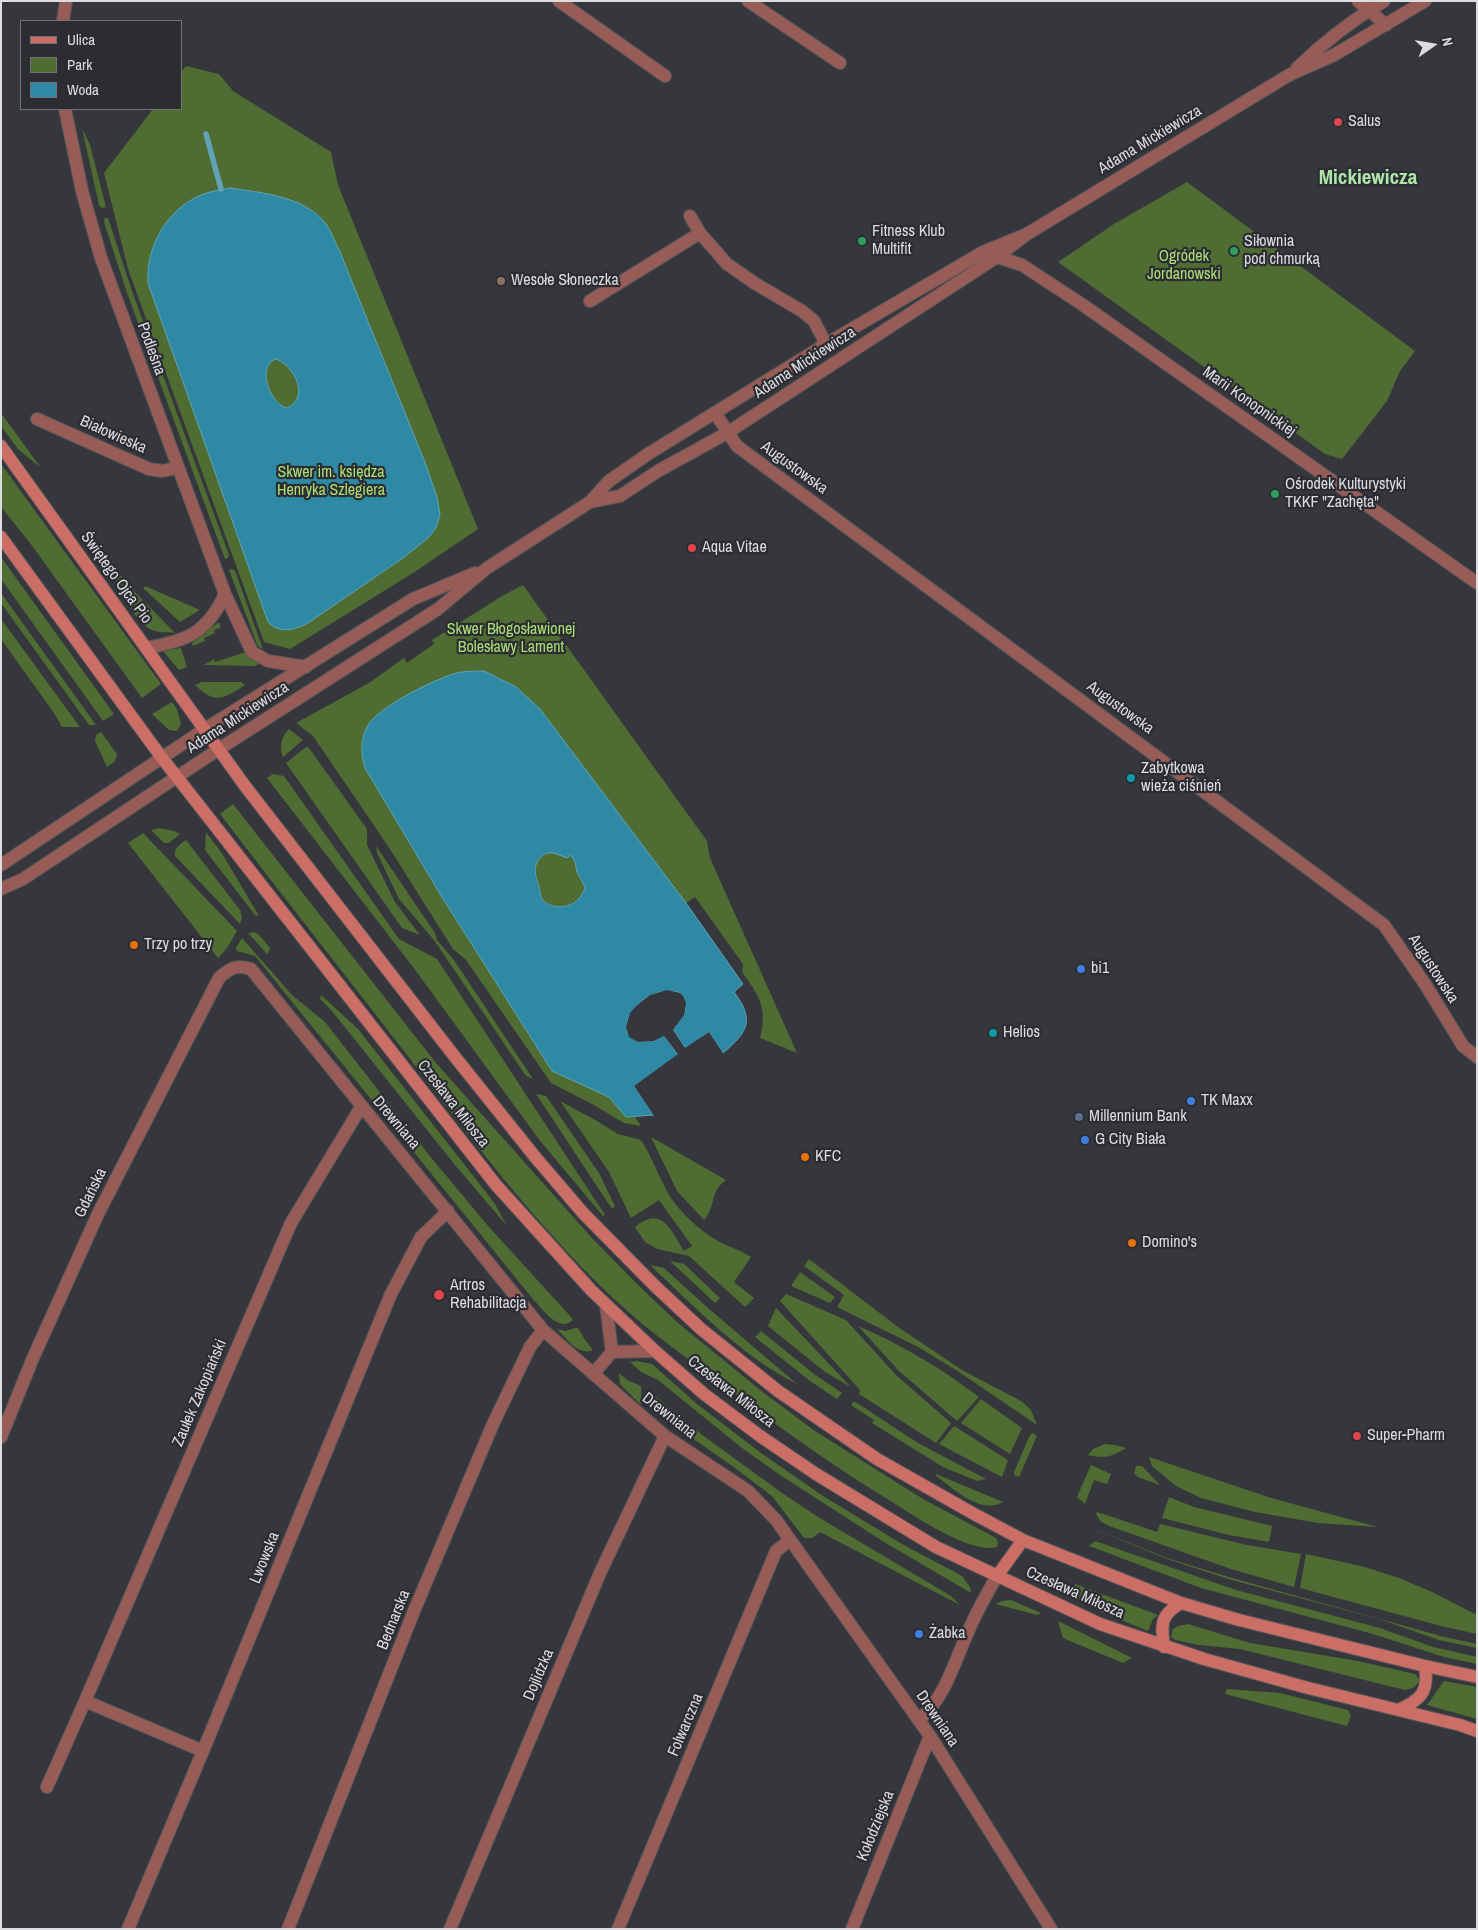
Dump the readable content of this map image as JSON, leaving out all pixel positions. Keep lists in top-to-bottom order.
{
  "streets": {
    "main road": ["Świętego Ojca Pio", "Czesława Miłosza"],
    "street": [
      "Adama Mickiewicza",
      "Podleśna",
      "Marii Konopnickiej",
      "Białowieska",
      "Augustowska",
      "Drewniana",
      "Gdańska",
      "Zaułek Zakopiański",
      "Lwowska",
      "Bednarska",
      "Dojlidzka",
      "Folwarczna",
      "Kołodziejska"
    ]
  },
  "crossings": [
    ["Adama Mickiewicza", "Podleśna"],
    ["Adama Mickiewicza", "Marii Konopnickiej"],
    ["Adama Mickiewicza", "Augustowska"],
    ["Adama Mickiewicza", "Świętego Ojca Pio"],
    ["Adama Mickiewicza", "Czesława Miłosza"],
    ["Podleśna", "Białowieska"],
    ["Świętego Ojca Pio", "Czesława Miłosza"],
    ["Drewniana", "Gdańska"],
    ["Drewniana", "Zaułek Zakopiański"],
    ["Drewniana", "Lwowska"],
    ["Drewniana", "Bednarska"],
    ["Drewniana", "Dojlidzka"],
    ["Drewniana", "Folwarczna"],
    ["Drewniana", "Kołodziejska"]
  ],
  "districts": ["Mickiewicza"],
  "parks": ["Ogródek Jordanowski", "Skwer im. księdza Henryka Szlegiera", "Skwer Błogosławionej Bolesławy Lament"],
  "places": [
    "Salus",
    "Fitness Klub Multifit",
    "Siłownia pod chmurką",
    "Wesołe Słoneczka",
    "Ośrodek Kulturystyki TKKF \"Zachęta\"",
    "Aqua Vitae",
    "Zabytkowa wieża ciśnień",
    "Trzy po trzy",
    "bi1",
    "Helios",
    "TK Maxx",
    "Millennium Bank",
    "G City Biała",
    "KFC",
    "Domino's",
    "Artros Rehabilitacja",
    "Super-Pharm",
    "Żabka"
  ],
  "legend": ["Ulica", "Park", "Woda"],
  "north": "right"
}
